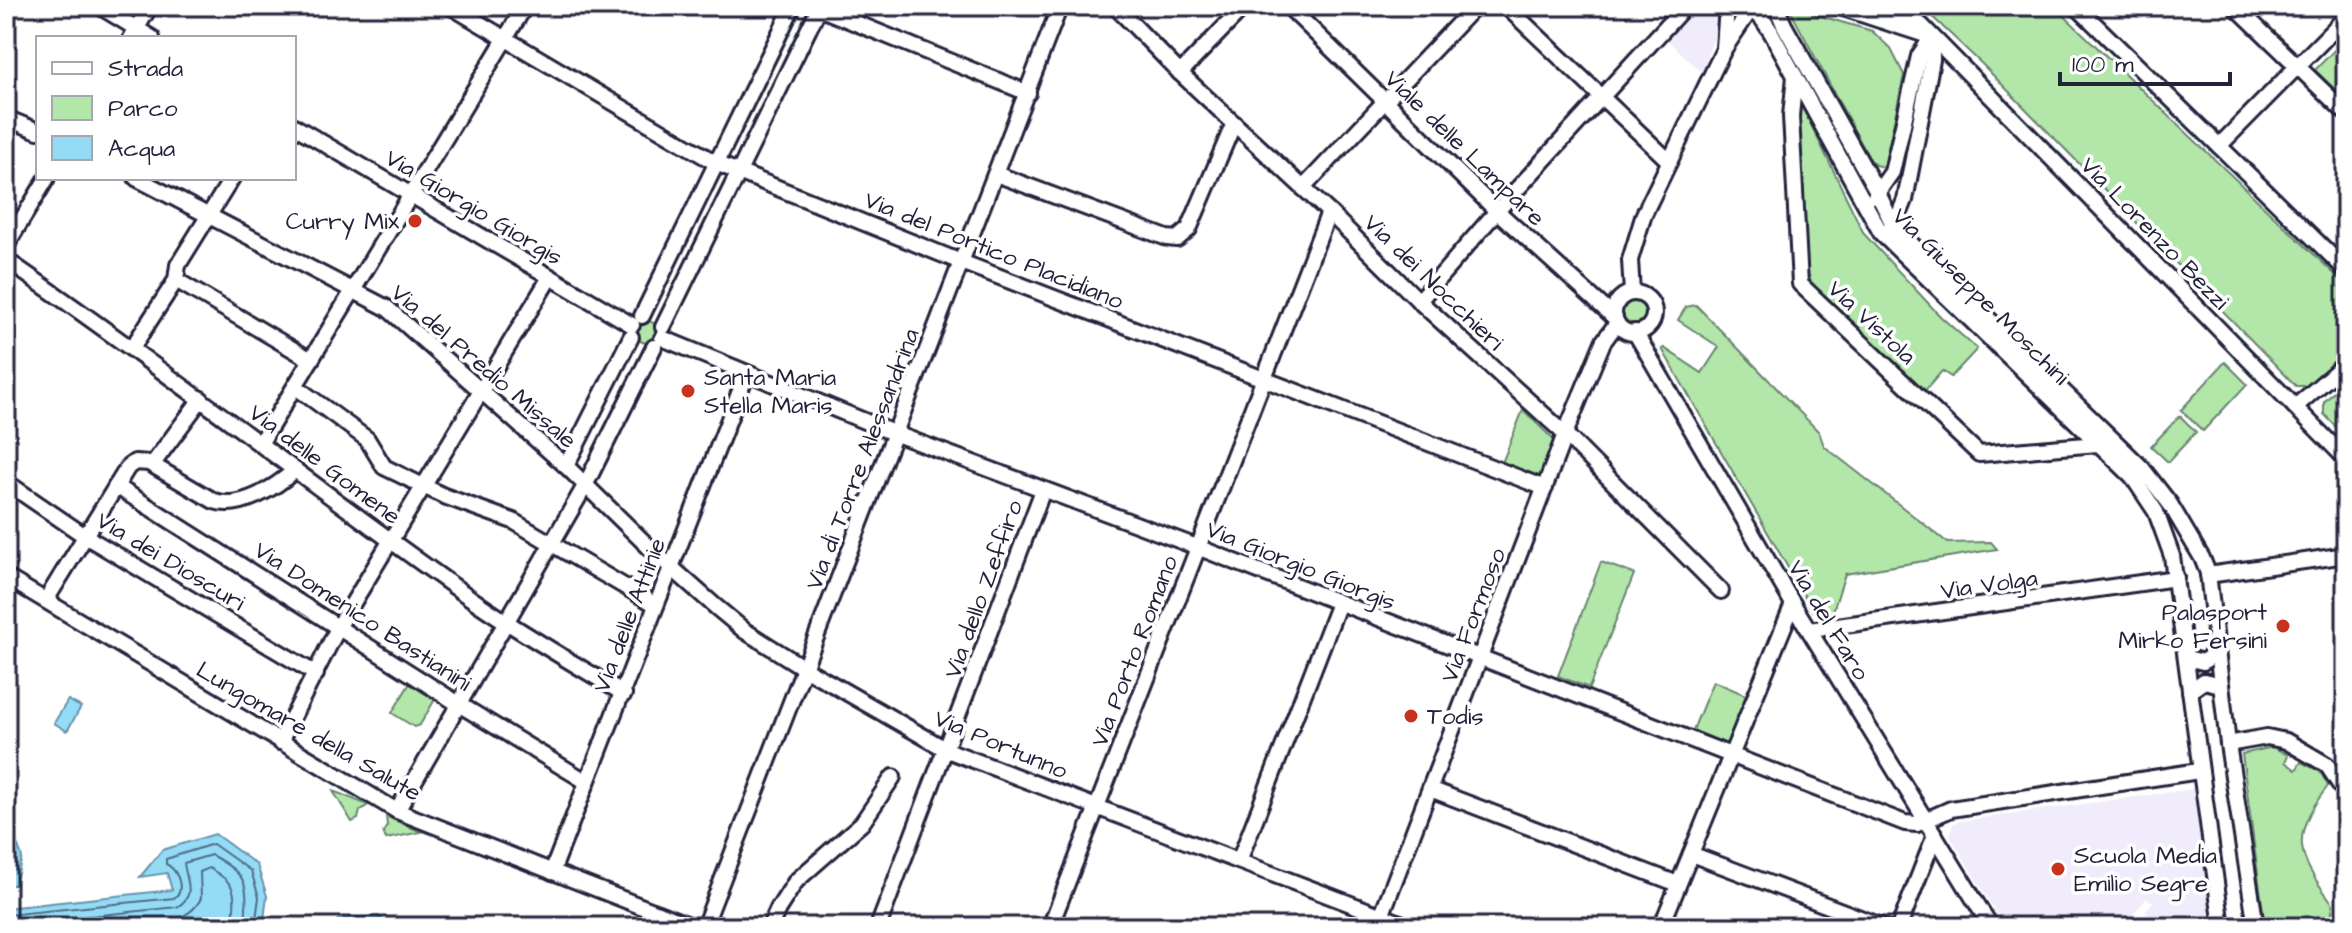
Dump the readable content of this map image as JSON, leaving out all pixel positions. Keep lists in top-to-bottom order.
{
  "streets": {
    "street": [
      "Viale delle Lampare",
      "Via Giorgio Giorgis",
      "Via Lorenzo Bezzi",
      "Via del Portico Placidiano",
      "Via dei Nocchieri",
      "Via Giuseppe Moschini",
      "Via Vistola",
      "Via del Predio Missale",
      "Via di Torre Alessandrina",
      "Via delle Gomene",
      "Via dei Dioscuri",
      "Via Volga",
      "Via dello Zeffiro",
      "Via delle Attinie",
      "Via Formoso",
      "Via Domenico Bastianini",
      "Via del Faro",
      "Via Porto Romano",
      "Lungomare della Salute",
      "Via Portunno"
    ]
  },
  "crossings": [
    ["Viale delle Lampare", "Via Formoso"],
    ["Viale delle Lampare", "Via del Faro"],
    ["Via Giorgio Giorgis", "Via di Torre Alessandrina"],
    ["Via Giorgio Giorgis", "Via dello Zeffiro"],
    ["Via Giorgio Giorgis", "Via delle Attinie"],
    ["Via Giorgio Giorgis", "Via Formoso"],
    ["Via Giorgio Giorgis", "Via del Faro"],
    ["Via Giorgio Giorgis", "Via Porto Romano"],
    ["Via del Portico Placidiano", "Via di Torre Alessandrina"],
    ["Via del Portico Placidiano", "Via Formoso"],
    ["Via del Portico Placidiano", "Via Porto Romano"],
    ["Via dei Nocchieri", "Via Formoso"],
    ["Via dei Nocchieri", "Via Porto Romano"],
    ["Via Giuseppe Moschini", "Via Vistola"],
    ["Via Giuseppe Moschini", "Via Volga"],
    ["Via del Predio Missale", "Via Portunno"],
    ["Via di Torre Alessandrina", "Via Portunno"],
    ["Via delle Gomene", "Via delle Attinie"],
    ["Via Volga", "Via del Faro"],
    ["Via dello Zeffiro", "Via Portunno"],
    ["Via delle Attinie", "Via Domenico Bastianini"],
    ["Via delle Attinie", "Lungomare della Salute"],
    ["Via delle Attinie", "Via Portunno"],
    ["Via Formoso", "Via del Faro"],
    ["Via Formoso", "Via Portunno"],
    ["Via Porto Romano", "Via Portunno"]
  ],
  "places": [
    "Curry Mix",
    "Santa Maria Stella Maris",
    "Palasport Mirko Fersini",
    "Todis",
    "Scuola Media Emilio Segre"
  ],
  "legend": ["Strada", "Parco", "Acqua"],
  "scale_bar": "100 m"
}
